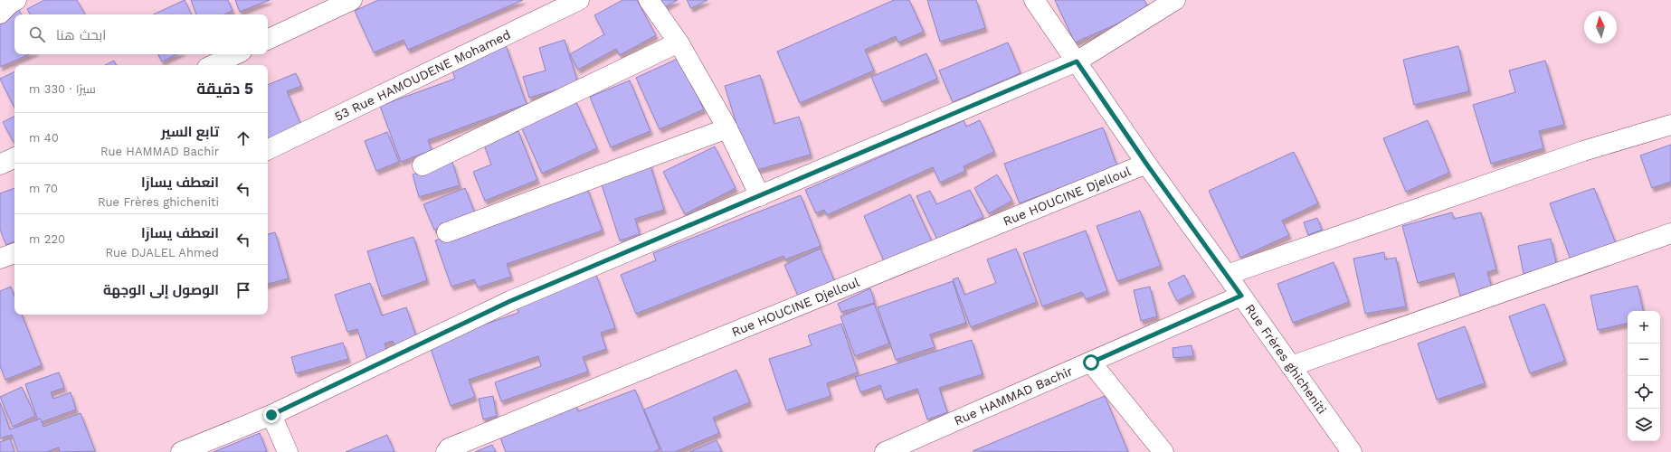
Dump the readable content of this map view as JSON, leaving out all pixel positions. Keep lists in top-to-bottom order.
{
  "streets": {
    "street": [
      "53 Rue HAMOUDENE Mohamed",
      "Rue HOUCINE Djelloul",
      "Rue Frères ghicheniti",
      "Rue HAMMAD Bachir"
    ]
  },
  "crossings": [
    ["Rue HOUCINE Djelloul", "Rue Frères ghicheniti"],
    ["Rue Frères ghicheniti", "Rue HAMMAD Bachir"]
  ],
  "north": "top",
  "page": {
    "search": "ابحث هنا",
    "heading": ["5 دقيقة", "سيرًا · 330 m"],
    "list": [
      ["تابع السير", "Rue HAMMAD Bachir", "40 m"],
      ["انعطف يسارًا", "Rue Frères ghicheniti", "70 m"],
      ["انعطف يسارًا", "Rue DJALEL Ahmed", "220 m"],
      "الوصول إلى الوجهة"
    ],
    "map_buttons": ["+", "−"]
  }
}
